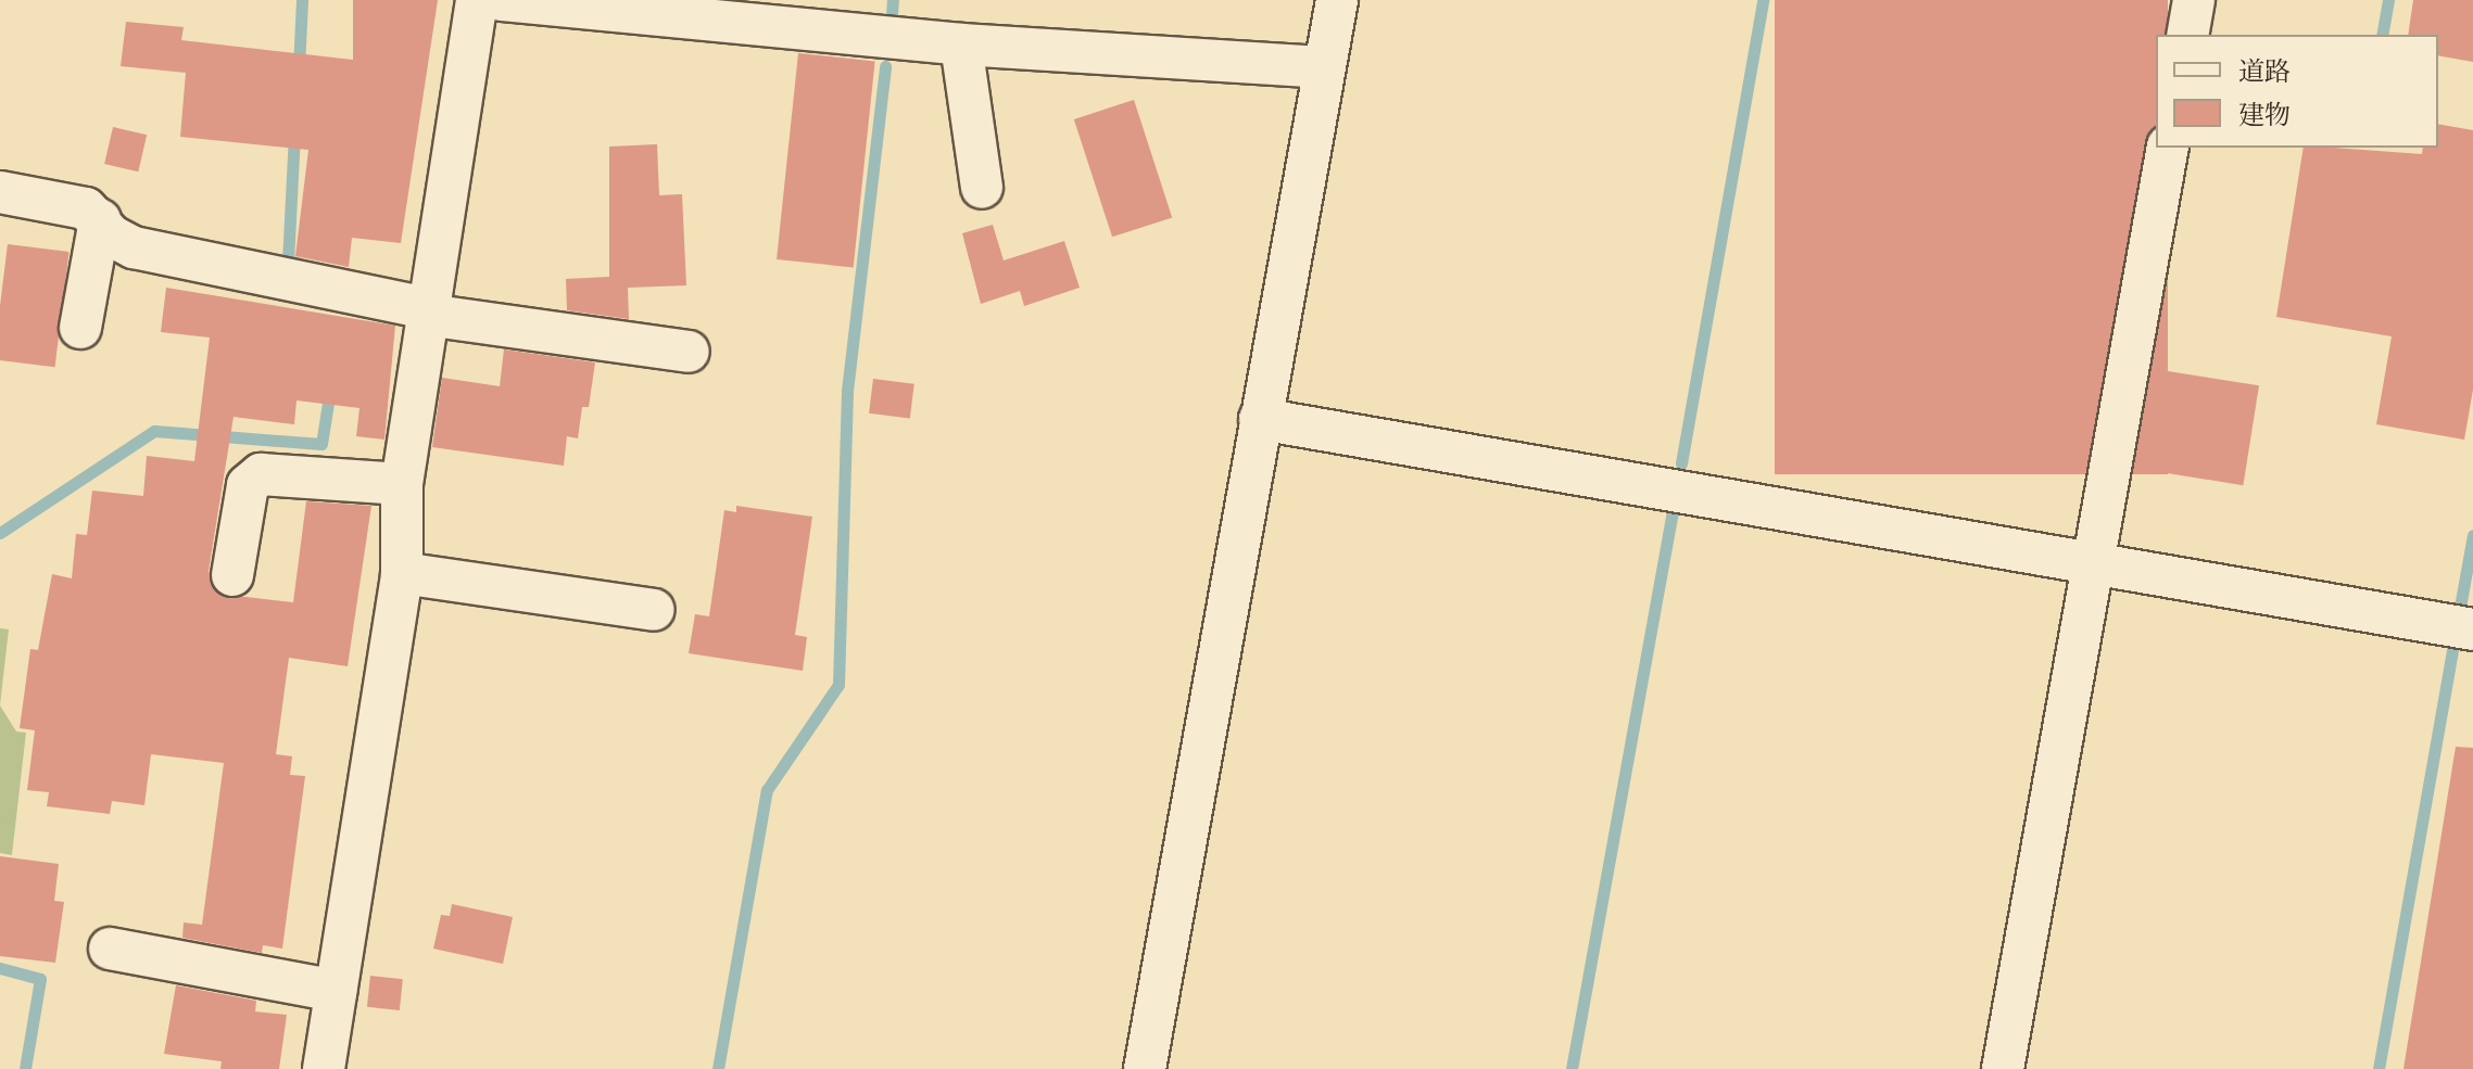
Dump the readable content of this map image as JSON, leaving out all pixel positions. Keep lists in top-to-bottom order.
{
  "legend": ["道路", "建物"]
}
